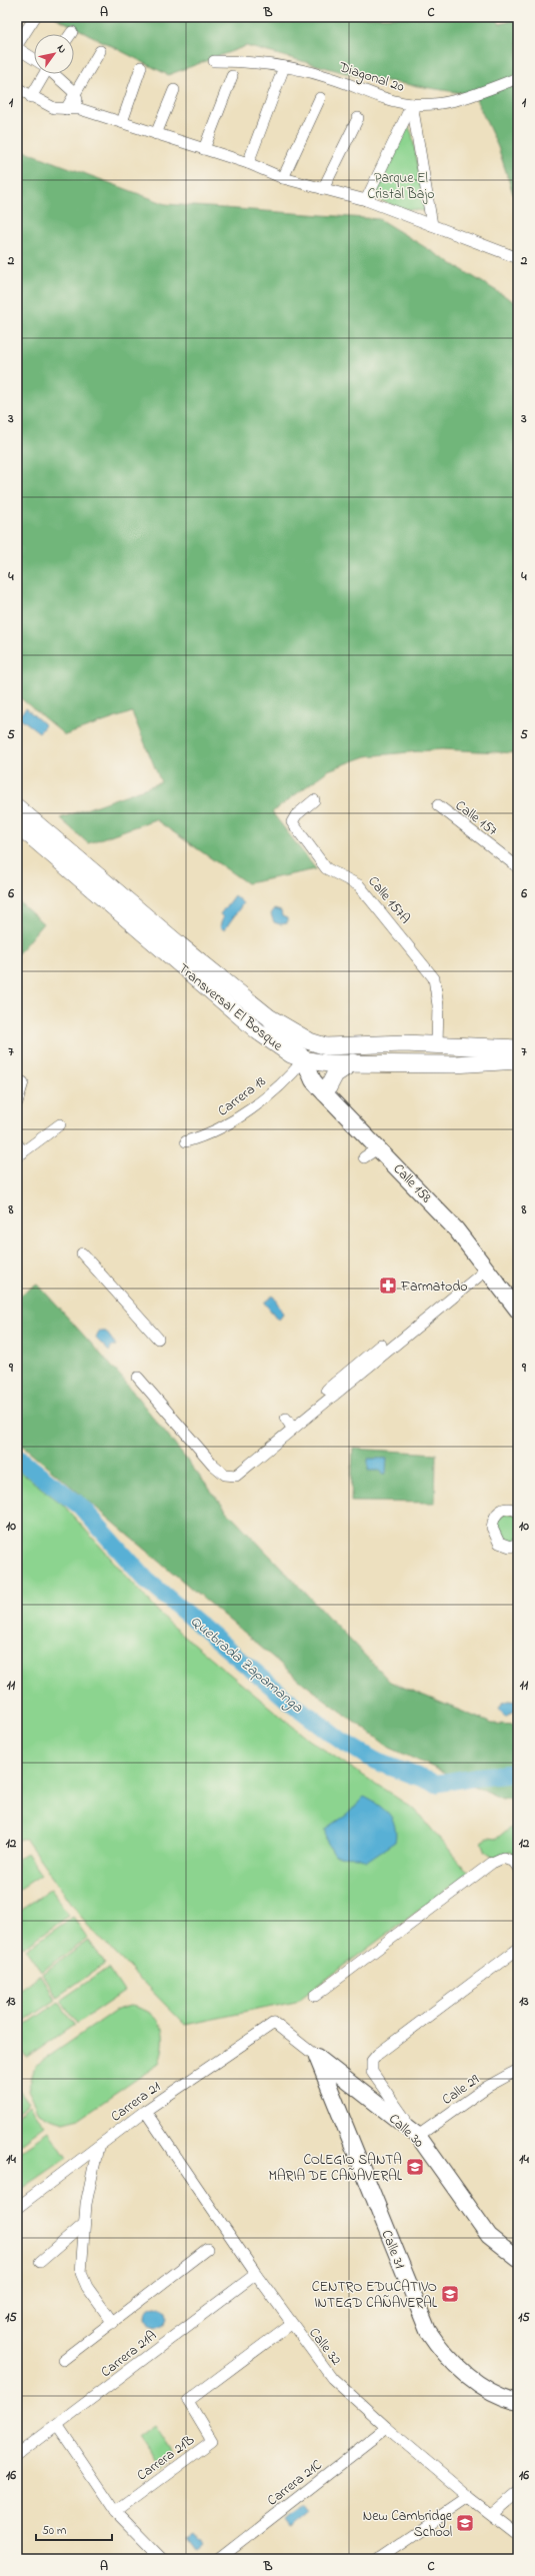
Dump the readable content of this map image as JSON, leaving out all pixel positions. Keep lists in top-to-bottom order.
{
  "streets": {
    "main road": ["Transversal El Bosque"],
    "street": [
      "Diagonal 20",
      "Calle 157",
      "Calle 157A",
      "Carrera 18",
      "Calle 158",
      "Calle 29",
      "Carrera 21",
      "Calle 30",
      "Calle 31",
      "Calle 32",
      "Carrera 21A",
      "Carrera 21B",
      "Carrera 21C"
    ]
  },
  "crossings": [
    ["Calle 157A", "Transversal El Bosque"],
    ["Transversal El Bosque", "Carrera 18"],
    ["Transversal El Bosque", "Calle 158"],
    ["Carrera 18", "Calle 158"],
    ["Calle 29", "Calle 30"],
    ["Carrera 21", "Calle 30"],
    ["Carrera 21", "Calle 32"],
    ["Calle 30", "Calle 31"],
    ["Calle 32", "Carrera 21A"],
    ["Calle 32", "Carrera 21B"],
    ["Calle 32", "Carrera 21C"]
  ],
  "water": ["Quebrada Zapamanga"],
  "parks": ["Parque El Cristal Bajo"],
  "places": {
    "pharmacy": ["Farmatodo"],
    "school or university": ["COLEGIO SANTA MARIA DE CAÑAVERAL", "CENTRO EDUCATIVO INTEGD CAÑAVERAL", "New Cambridge School"]
  },
  "scale_bar": "50 m",
  "north": "top right",
  "grid": {
    "columns": ["A", "B", "C"],
    "rows": [
      "1",
      "2",
      "3",
      "4",
      "5",
      "6",
      "7",
      "8",
      "9",
      "10",
      "11",
      "12",
      "13",
      "14",
      "15",
      "16"
    ]
  }
}
